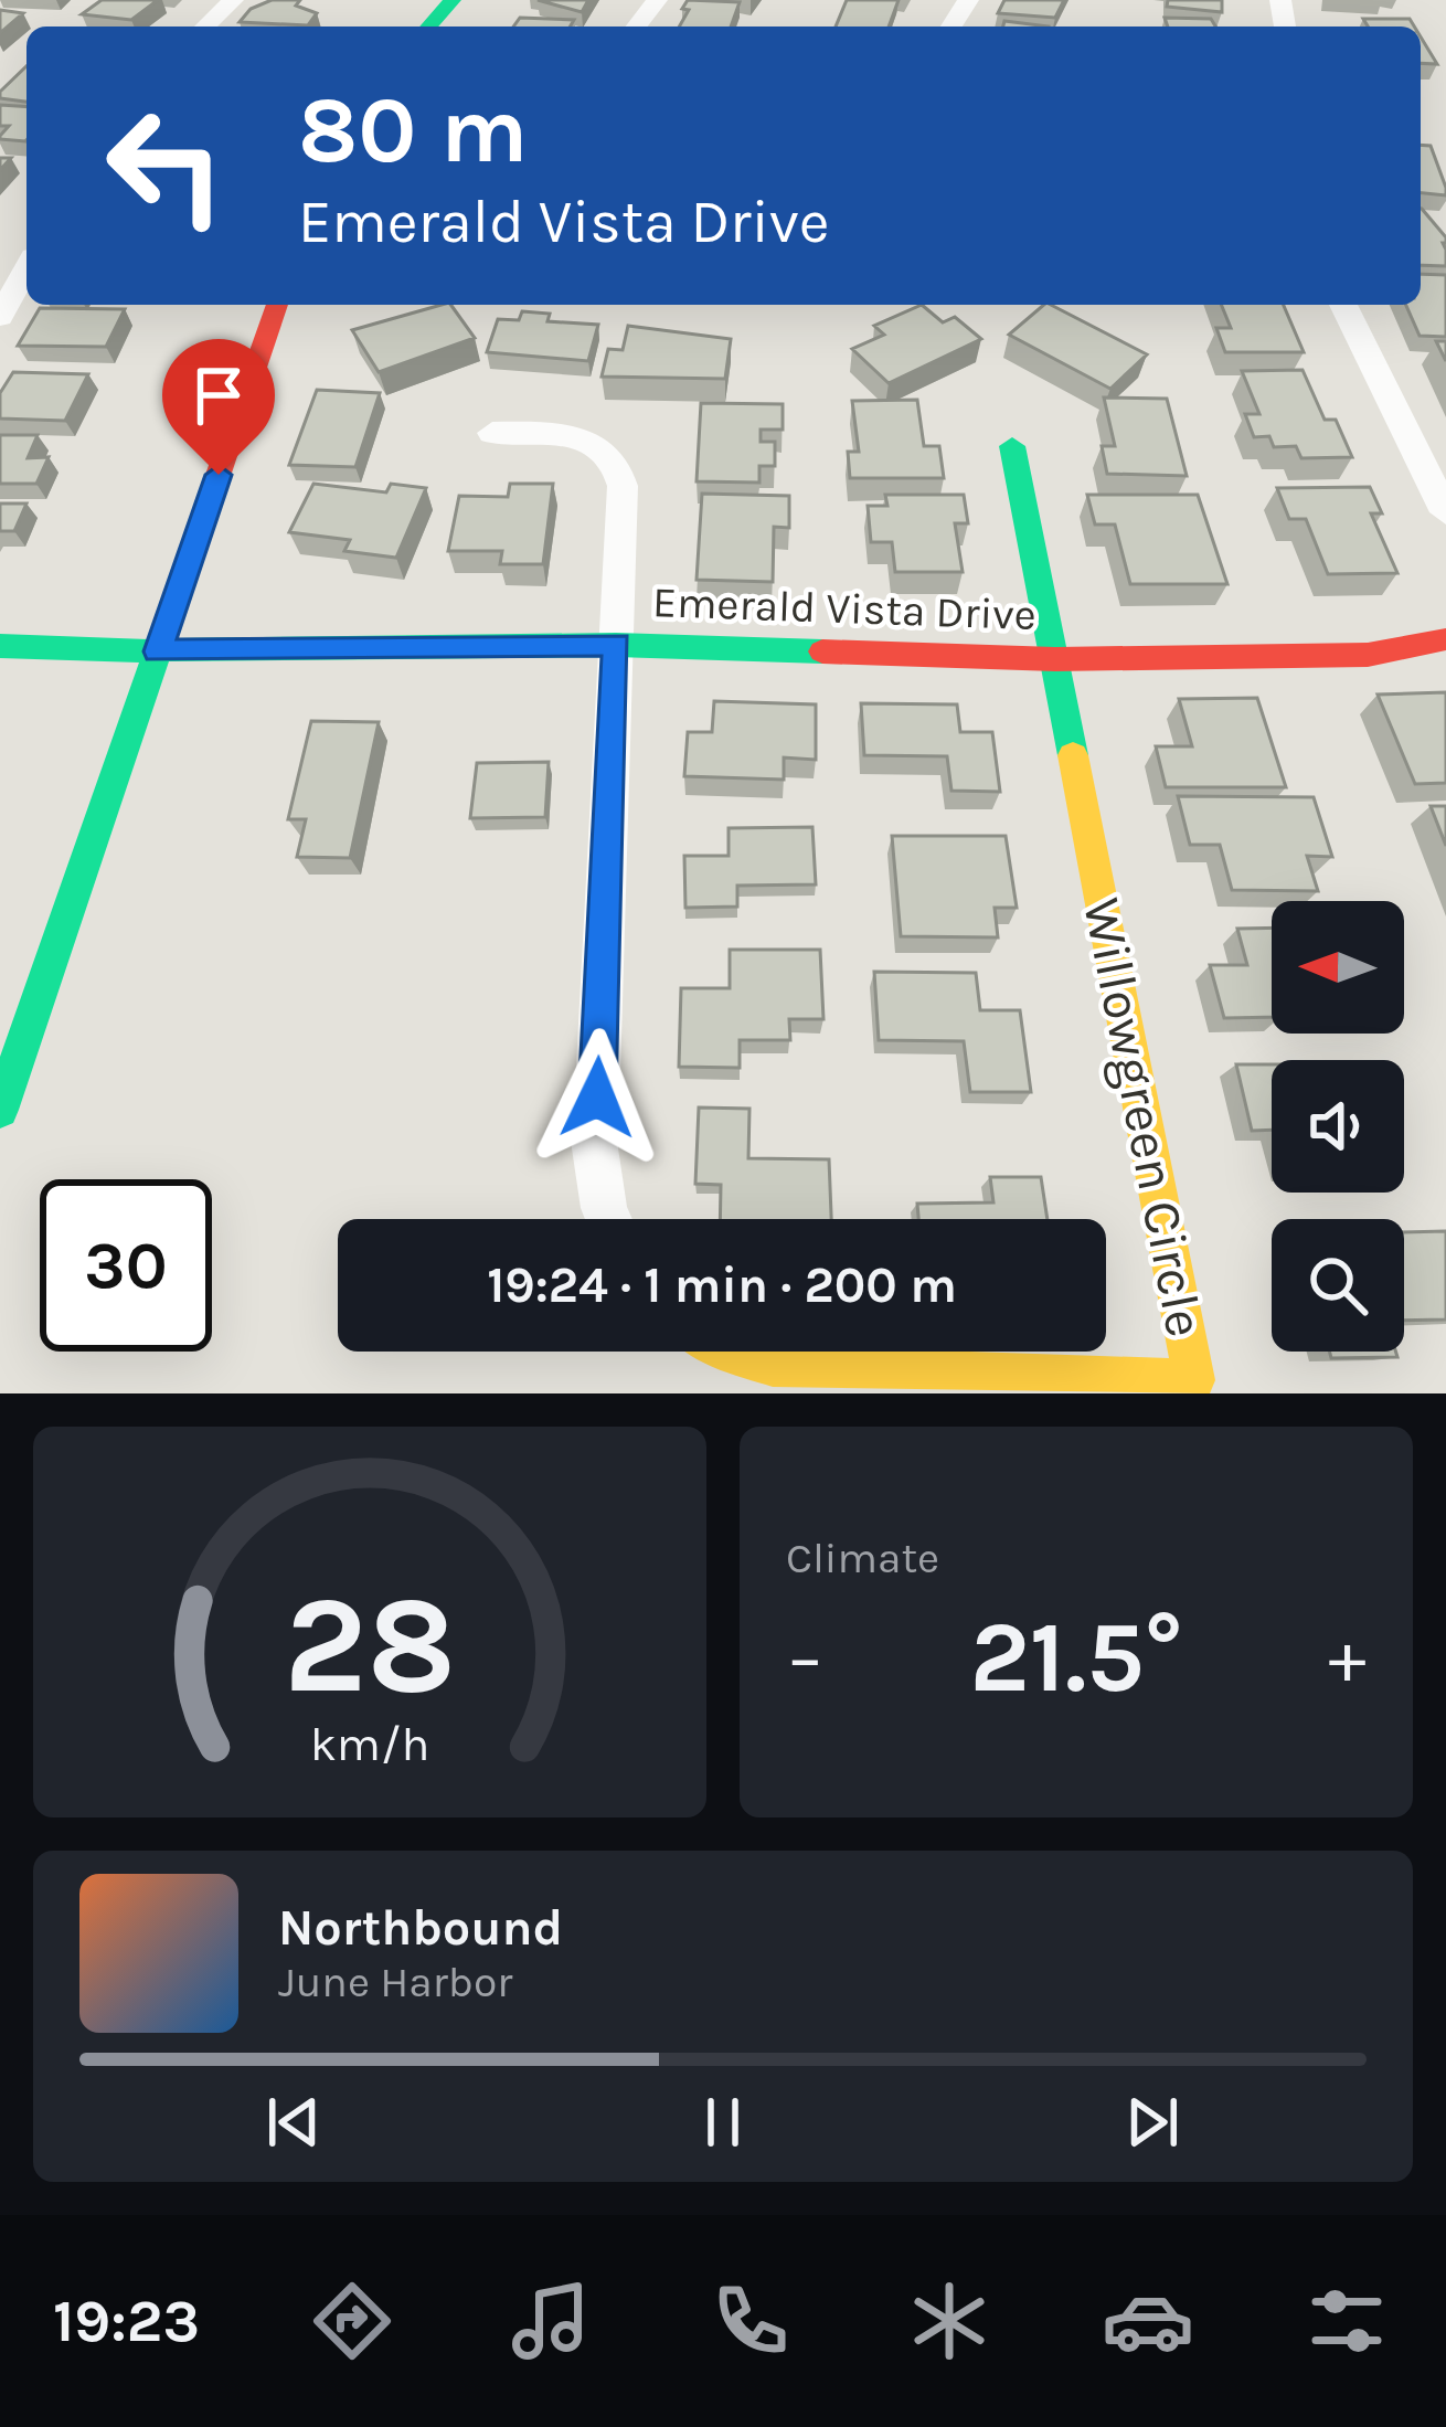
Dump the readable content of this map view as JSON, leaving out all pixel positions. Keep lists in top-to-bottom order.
{
  "streets": {
    "street": ["Emerald Vista Drive", "Willowgreen Circle"]
  },
  "crossings": [
    ["Emerald Vista Drive", "Willowgreen Circle"]
  ],
  "north": "left",
  "page": {
    "turn": ["80 m", "Emerald Vista Drive"],
    "limit": "30",
    "trip": "19:24 · 1 min · 200 m",
    "tile": "Climate",
    "heat": ["−", "21.5°", "+"],
    "song": ["Northbound", "June Harbor"],
    "tabs": "19:23",
    "gauge": ["28", "km/h"]
  }
}
